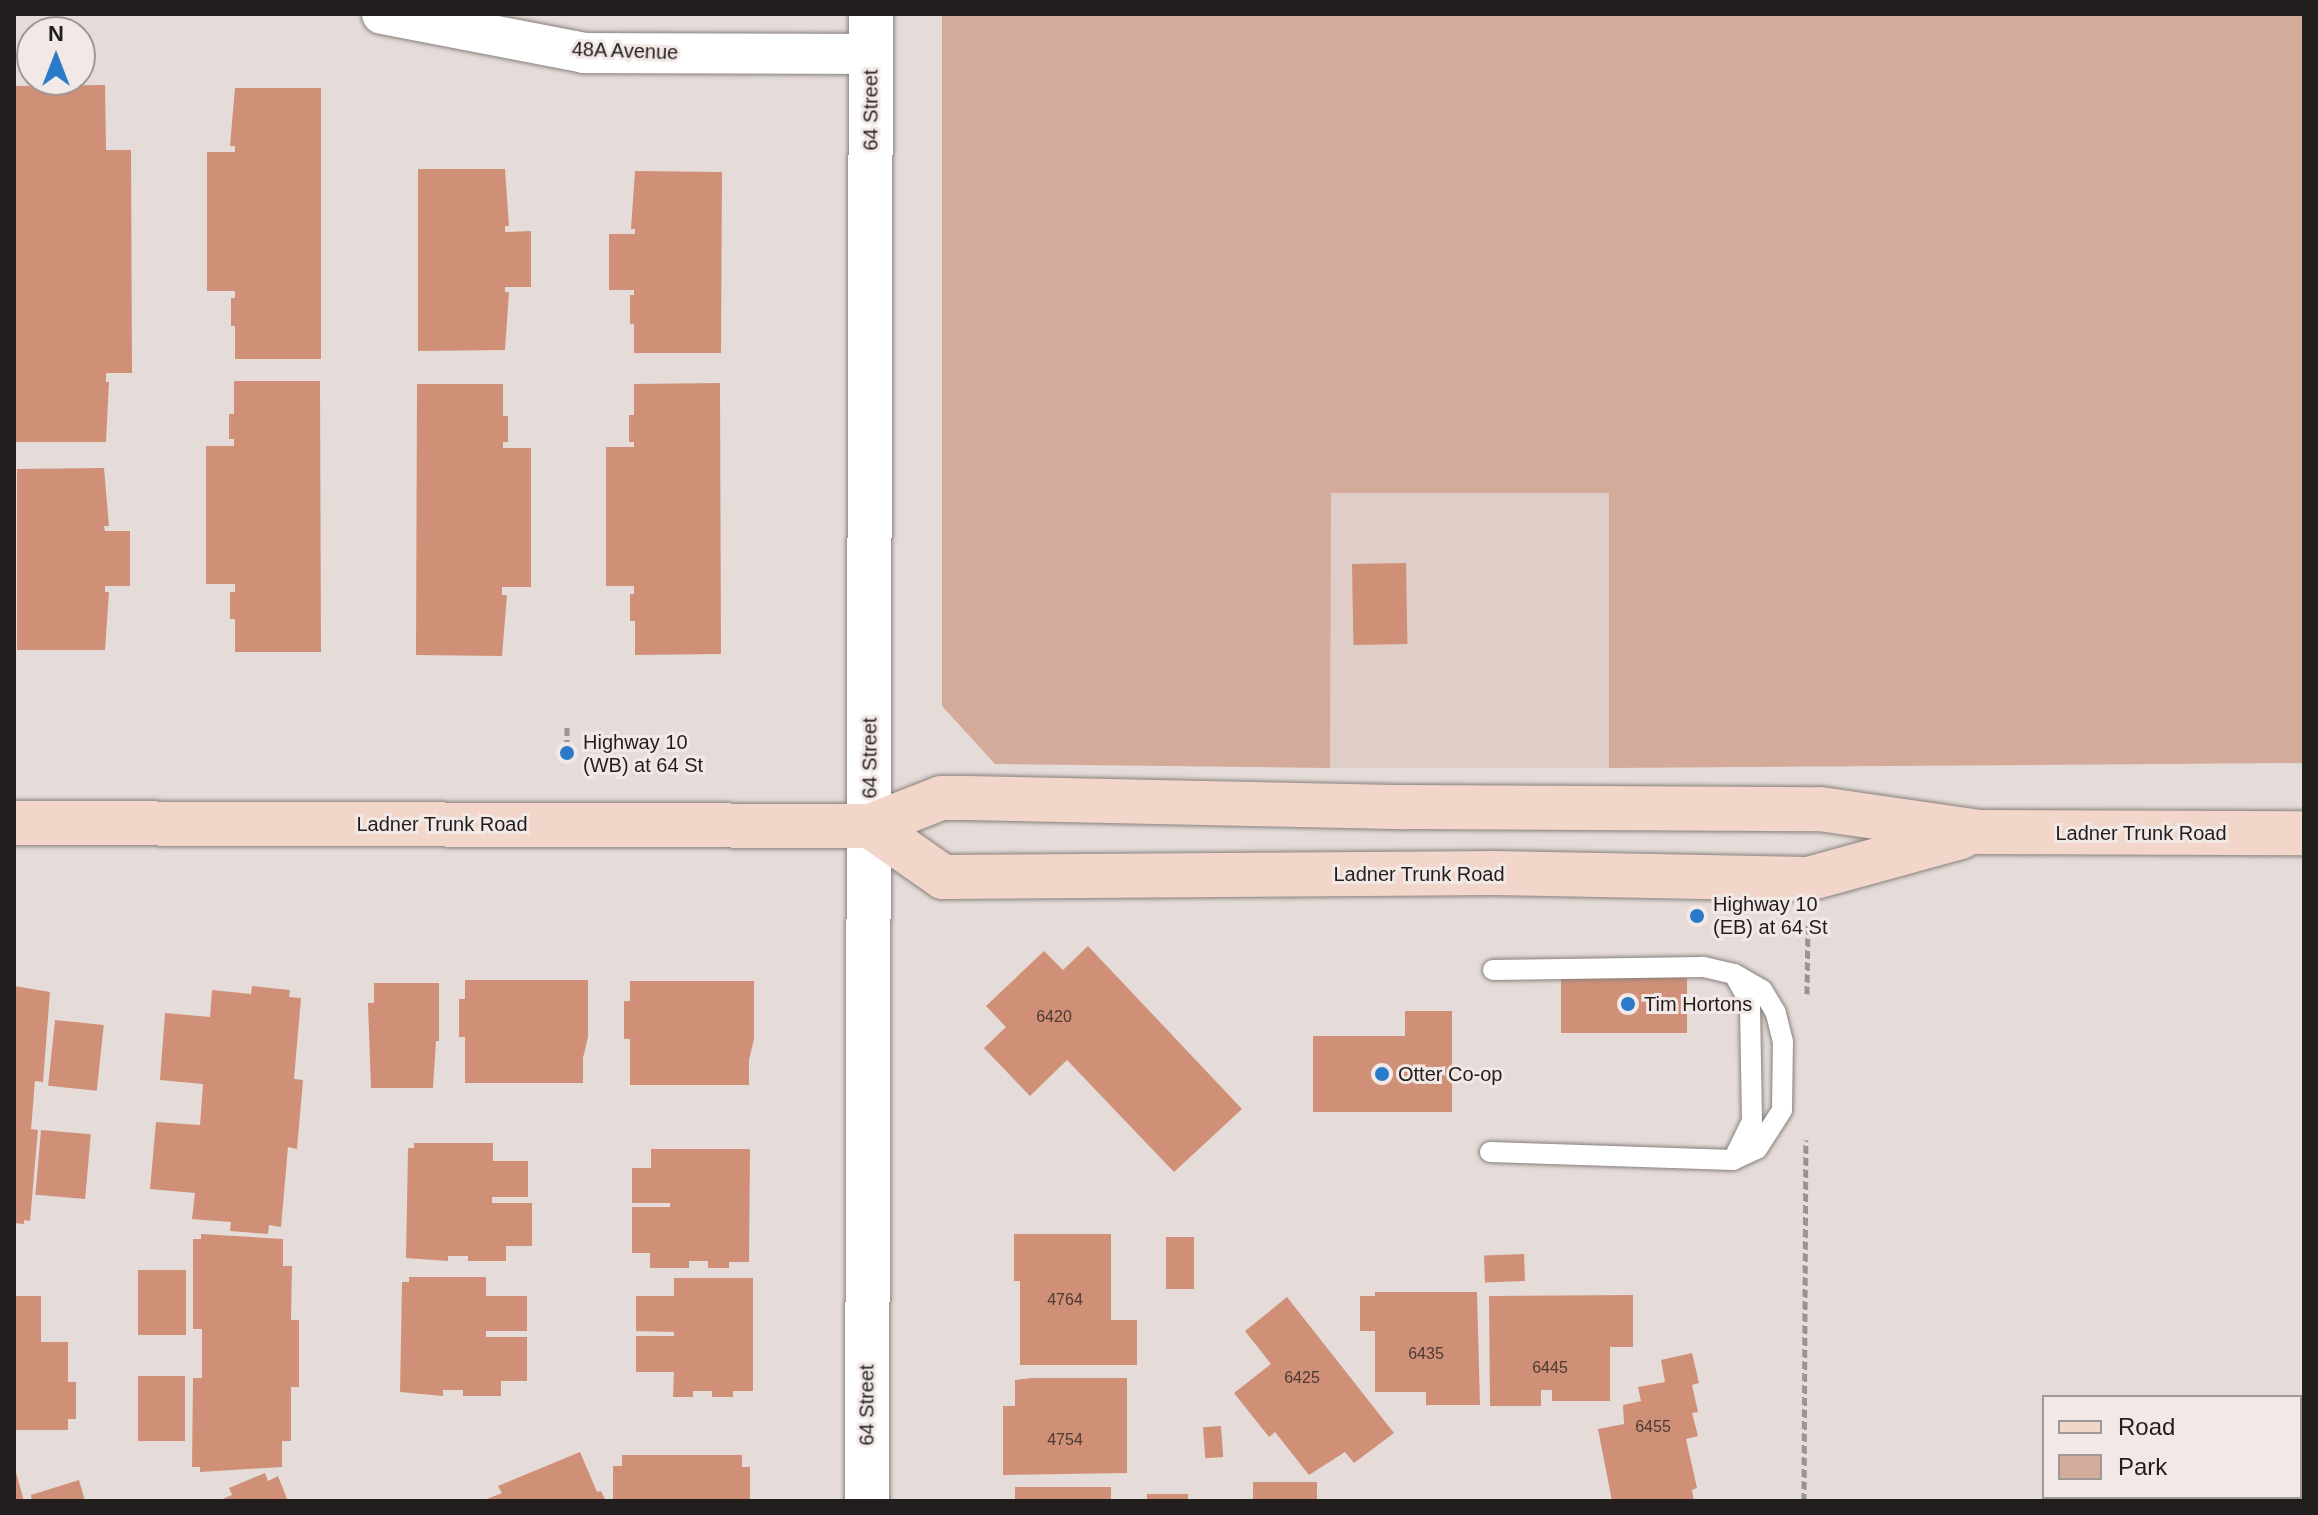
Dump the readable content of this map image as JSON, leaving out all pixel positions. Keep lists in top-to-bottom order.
{
  "streets": {
    "main road": ["Ladner Trunk Road"],
    "street": ["48A Avenue", "64 Street"]
  },
  "crossings": [
    ["48A Avenue", "64 Street"],
    ["64 Street", "Ladner Trunk Road"]
  ],
  "places": [
    "Highway 10 (WB) at 64 St",
    "Highway 10 (EB) at 64 St",
    "Tim Hortons",
    "Otter Co-op"
  ],
  "house_numbers": [
    "6420",
    "4764",
    "6435",
    "6445",
    "6425",
    "6455",
    "4754"
  ],
  "legend": ["Road", "Park"],
  "north": "top"
}
